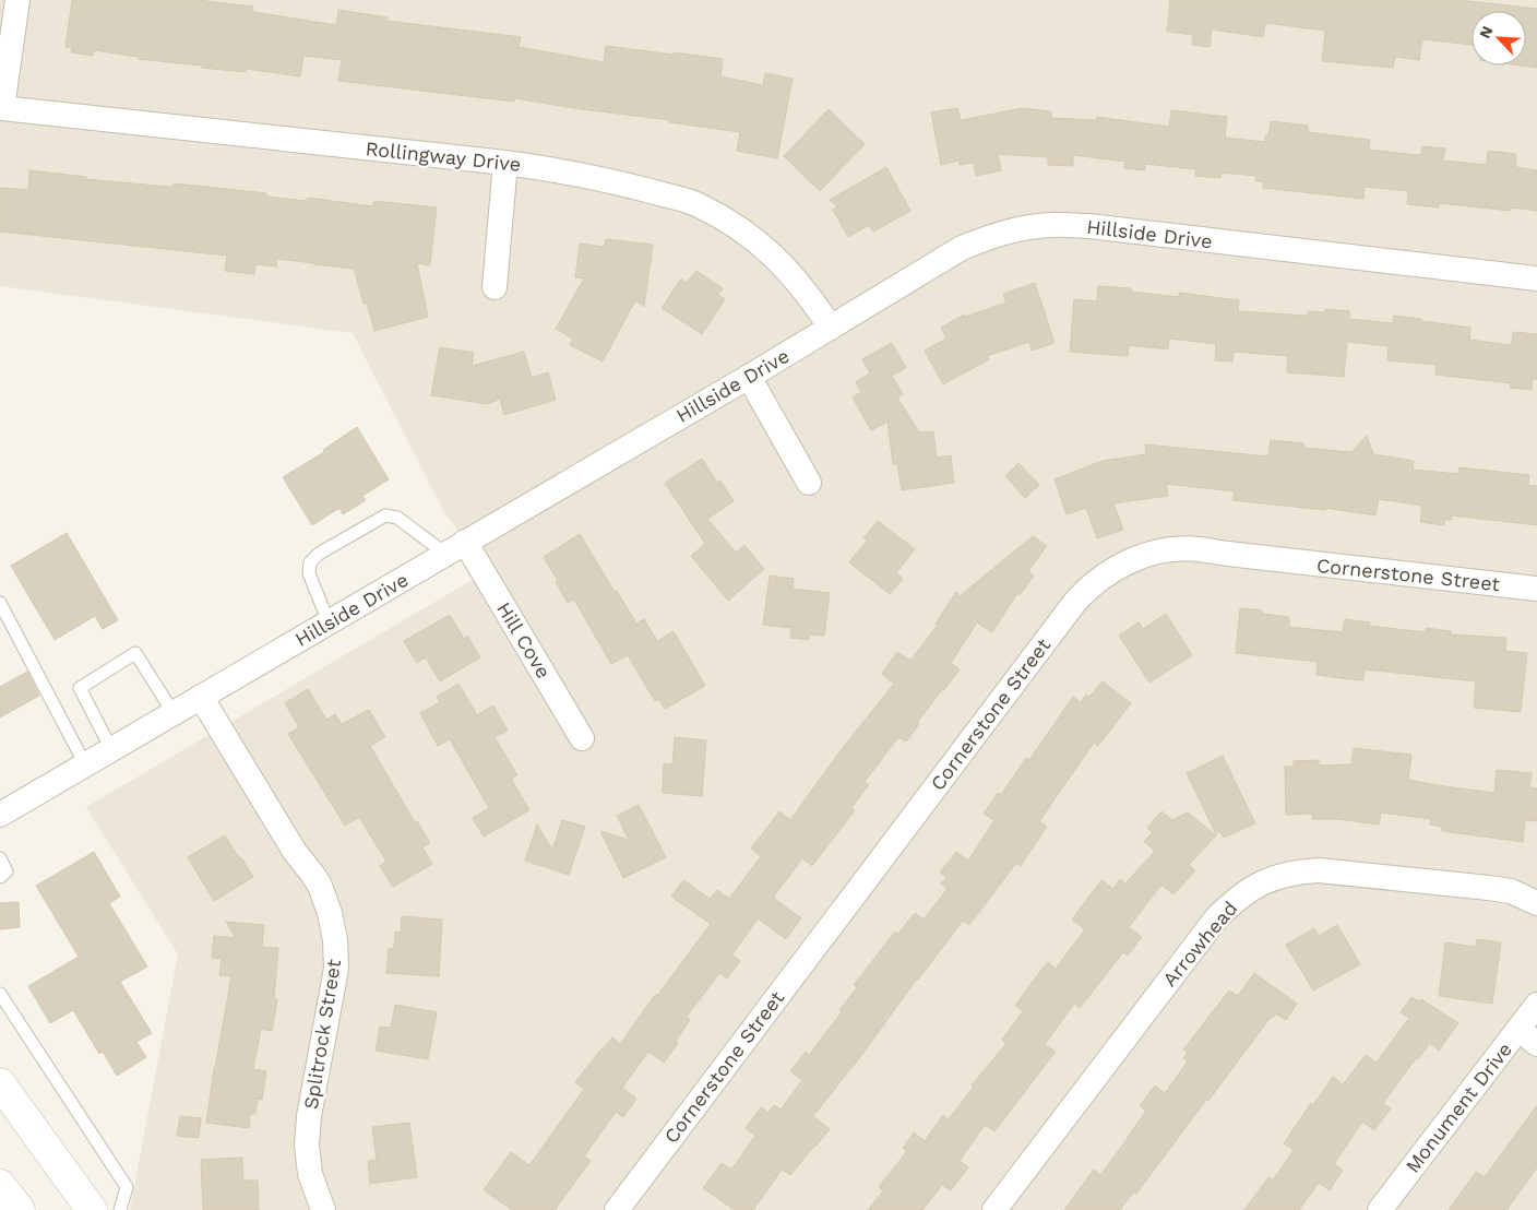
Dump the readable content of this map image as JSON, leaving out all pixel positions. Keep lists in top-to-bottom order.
{
  "streets": {
    "street": [
      "Rollingway Drive",
      "Hillside Drive",
      "Cornerstone Street",
      "Hill Cove",
      "Arrowhead",
      "Splitrock Street",
      "Monument Drive"
    ]
  },
  "crossings": [
    ["Rollingway Drive", "Hillside Drive"],
    ["Hillside Drive", "Hill Cove"],
    ["Hillside Drive", "Splitrock Street"]
  ],
  "north": "top left"
}
